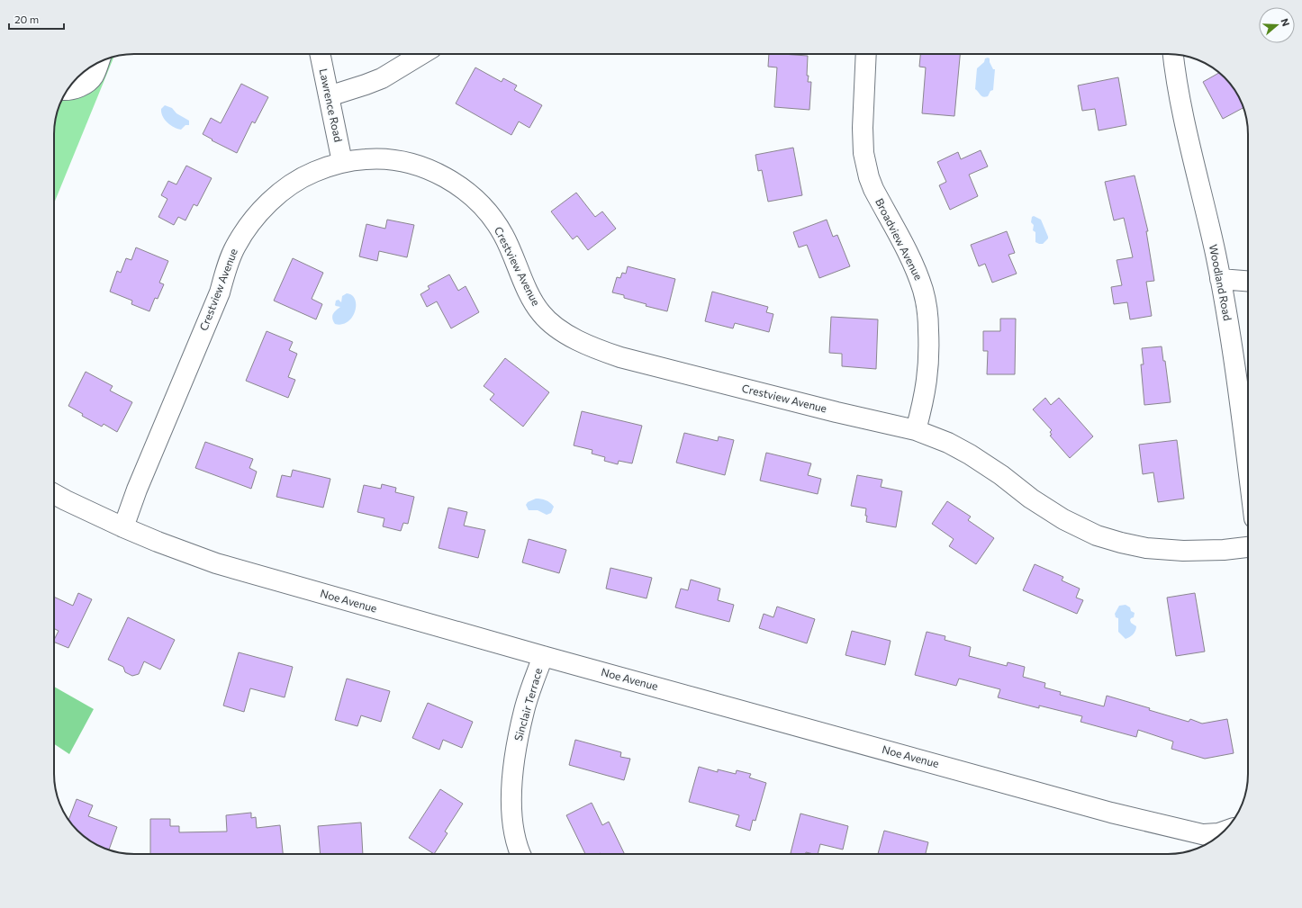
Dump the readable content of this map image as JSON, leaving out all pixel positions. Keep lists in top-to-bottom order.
{
  "streets": {
    "street": [
      "Lawrence Road",
      "Broadview Avenue",
      "Crestview Avenue",
      "Woodland Road",
      "Noe Avenue",
      "Sinclair Terrace"
    ]
  },
  "crossings": [
    ["Lawrence Road", "Crestview Avenue"],
    ["Broadview Avenue", "Crestview Avenue"],
    ["Crestview Avenue", "Noe Avenue"],
    ["Noe Avenue", "Sinclair Terrace"]
  ],
  "scale_bar": "20 m",
  "north": "right"
}
